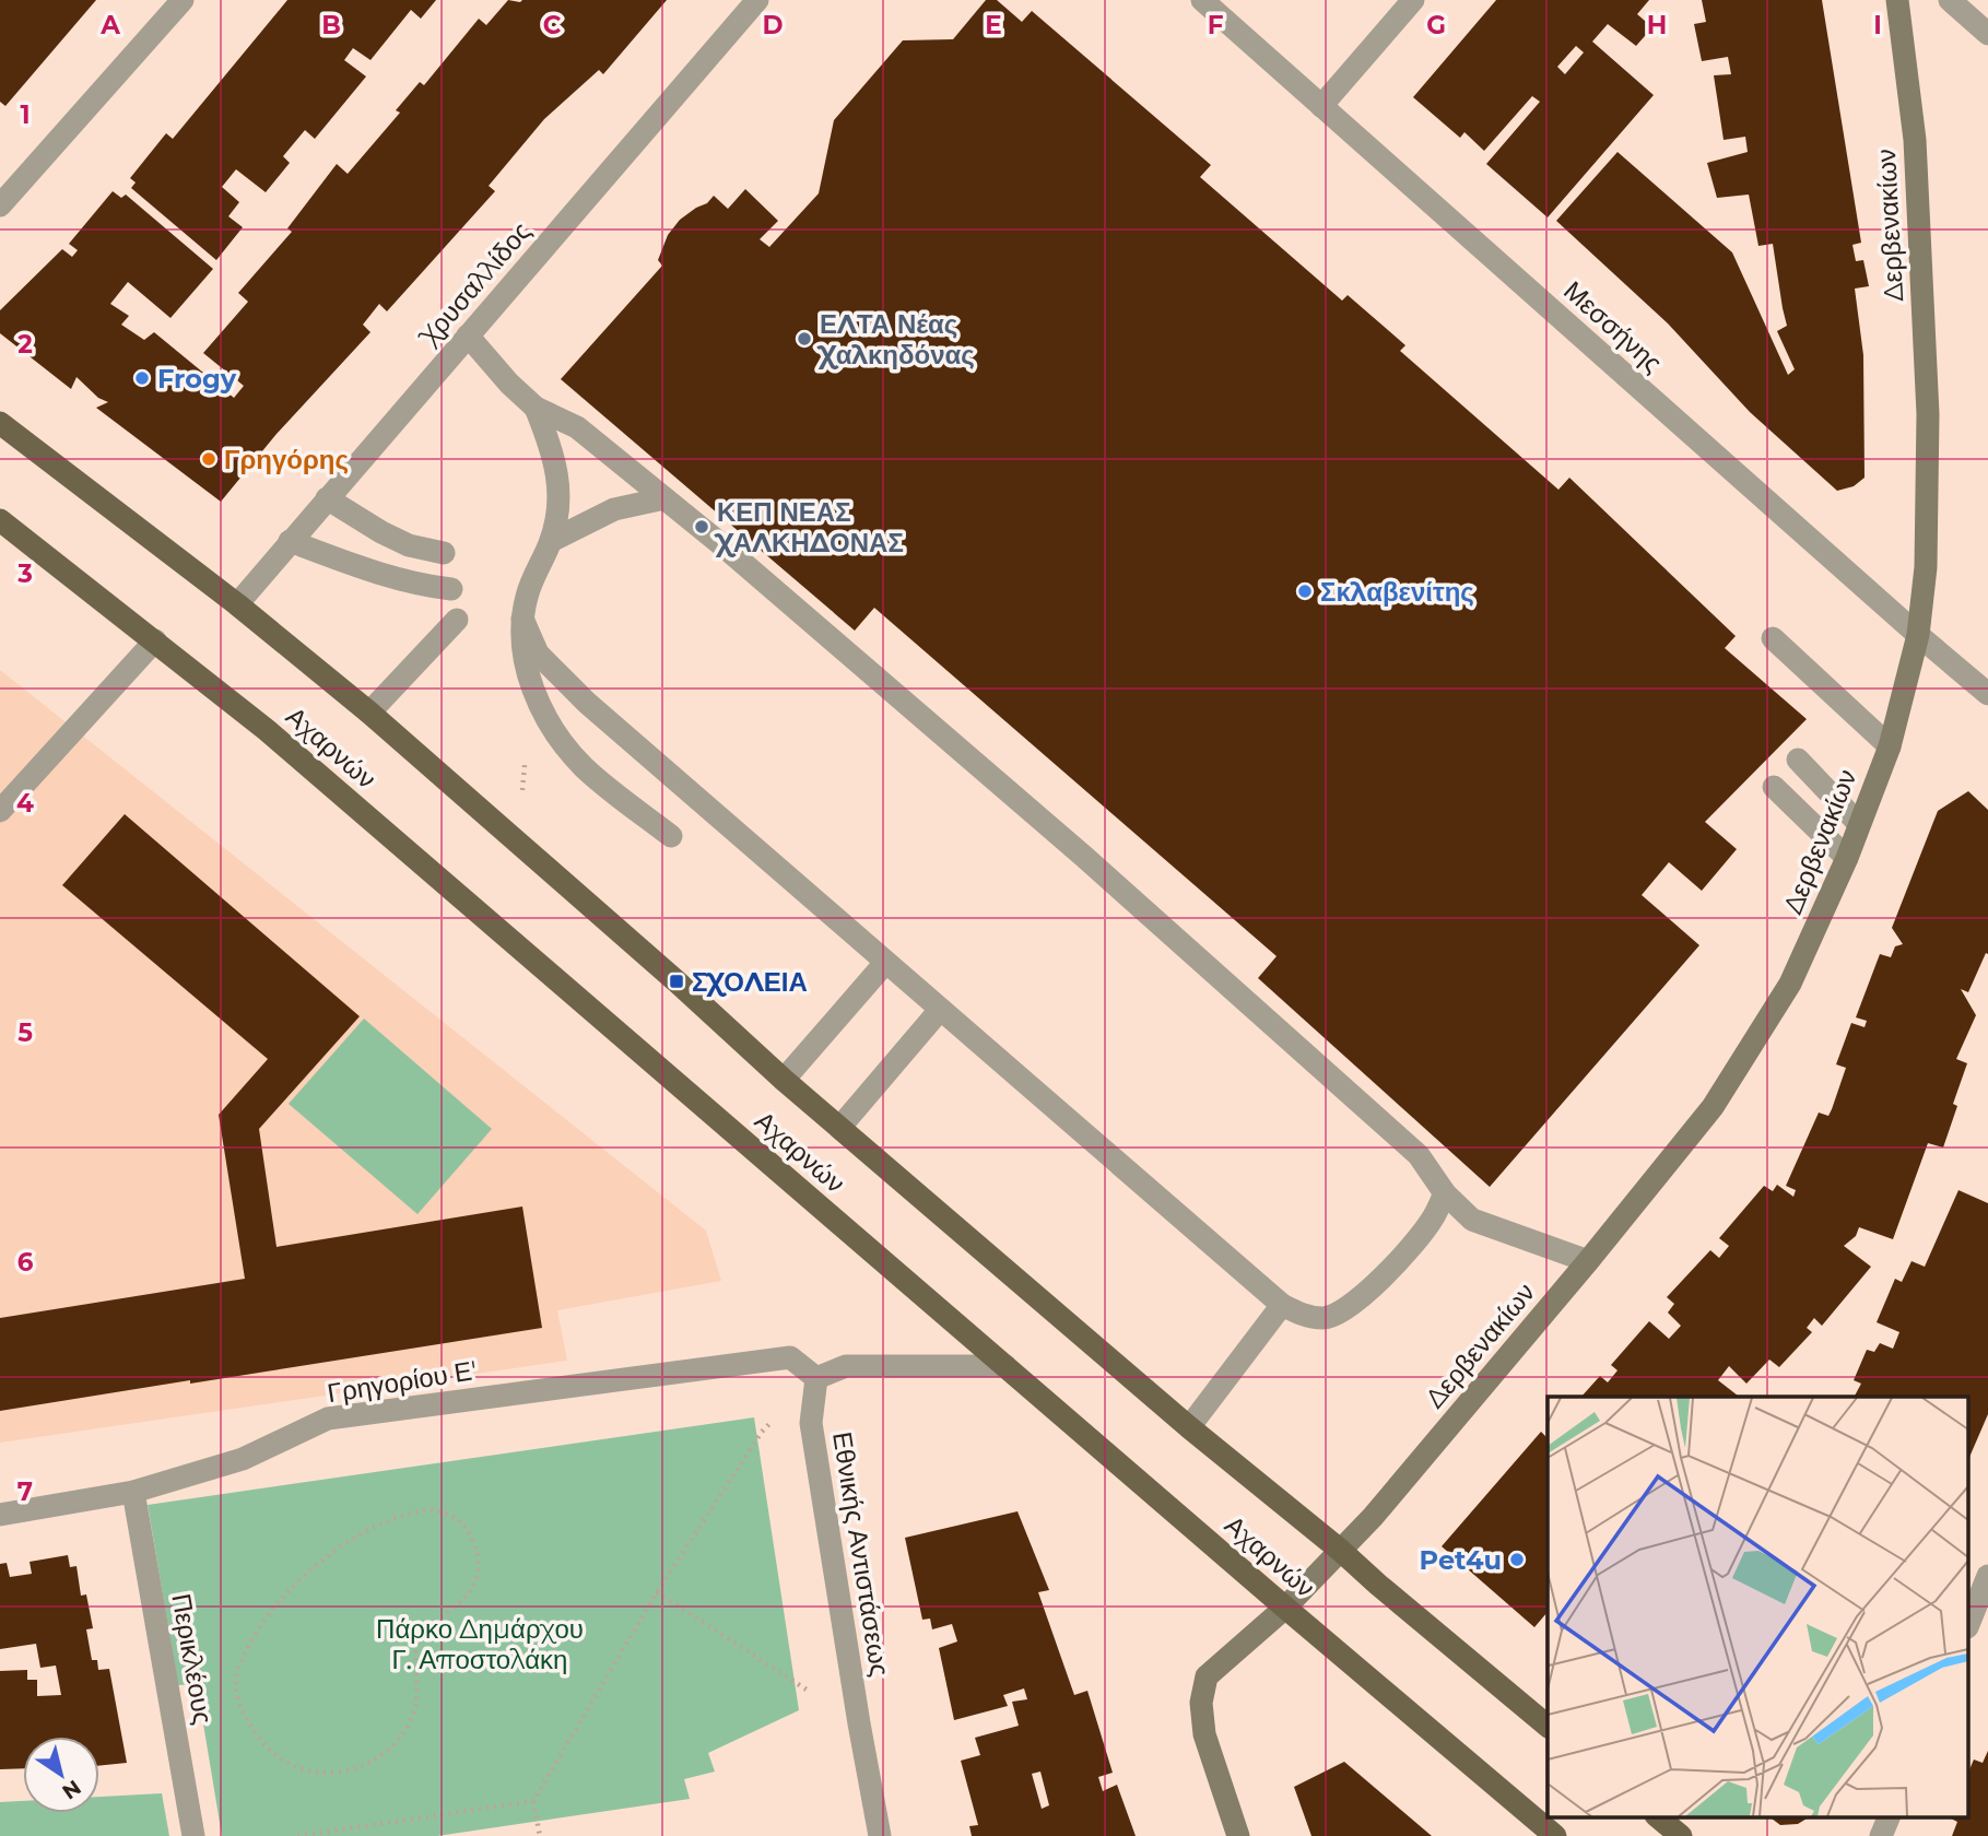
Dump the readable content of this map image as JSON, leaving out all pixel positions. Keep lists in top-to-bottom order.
{
  "streets": {
    "main road": ["Αχαρνών"],
    "street": [
      "Δερβενακίων",
      "Χρυσαλλίδος",
      "Μεσσήνης",
      "Γρηγορίου Ε'",
      "Εθνικής Αντιστάσεως",
      "Περικλέους"
    ]
  },
  "crossings": [
    ["Δερβενακίων", "Μεσσήνης"],
    ["Δερβενακίων", "Αχαρνών"],
    ["Χρυσαλλίδος", "Αχαρνών"],
    ["Γρηγορίου Ε'", "Εθνικής Αντιστάσεως"],
    ["Γρηγορίου Ε'", "Περικλέους"]
  ],
  "parks": ["Πάρκο Δημάρχου Γ. Αποστολάκη"],
  "places": {
    "other": [
      "ΕΛΤΑ Νέας Χαλκηδόνας",
      "Frogy",
      "Γρηγόρης",
      "ΚΕΠ ΝΕΑΣ ΧΑΛΚΗΔΟΝΑΣ",
      "Σκλαβενίτης",
      "Pet4u"
    ],
    "transit": ["ΣΧΟΛΕΙΑ"]
  },
  "north": "bottom right",
  "grid": {
    "columns": [
      "A",
      "B",
      "C",
      "D",
      "E",
      "F",
      "G",
      "H",
      "I"
    ],
    "rows": [
      "1",
      "2",
      "3",
      "4",
      "5",
      "6",
      "7"
    ]
  }
}
